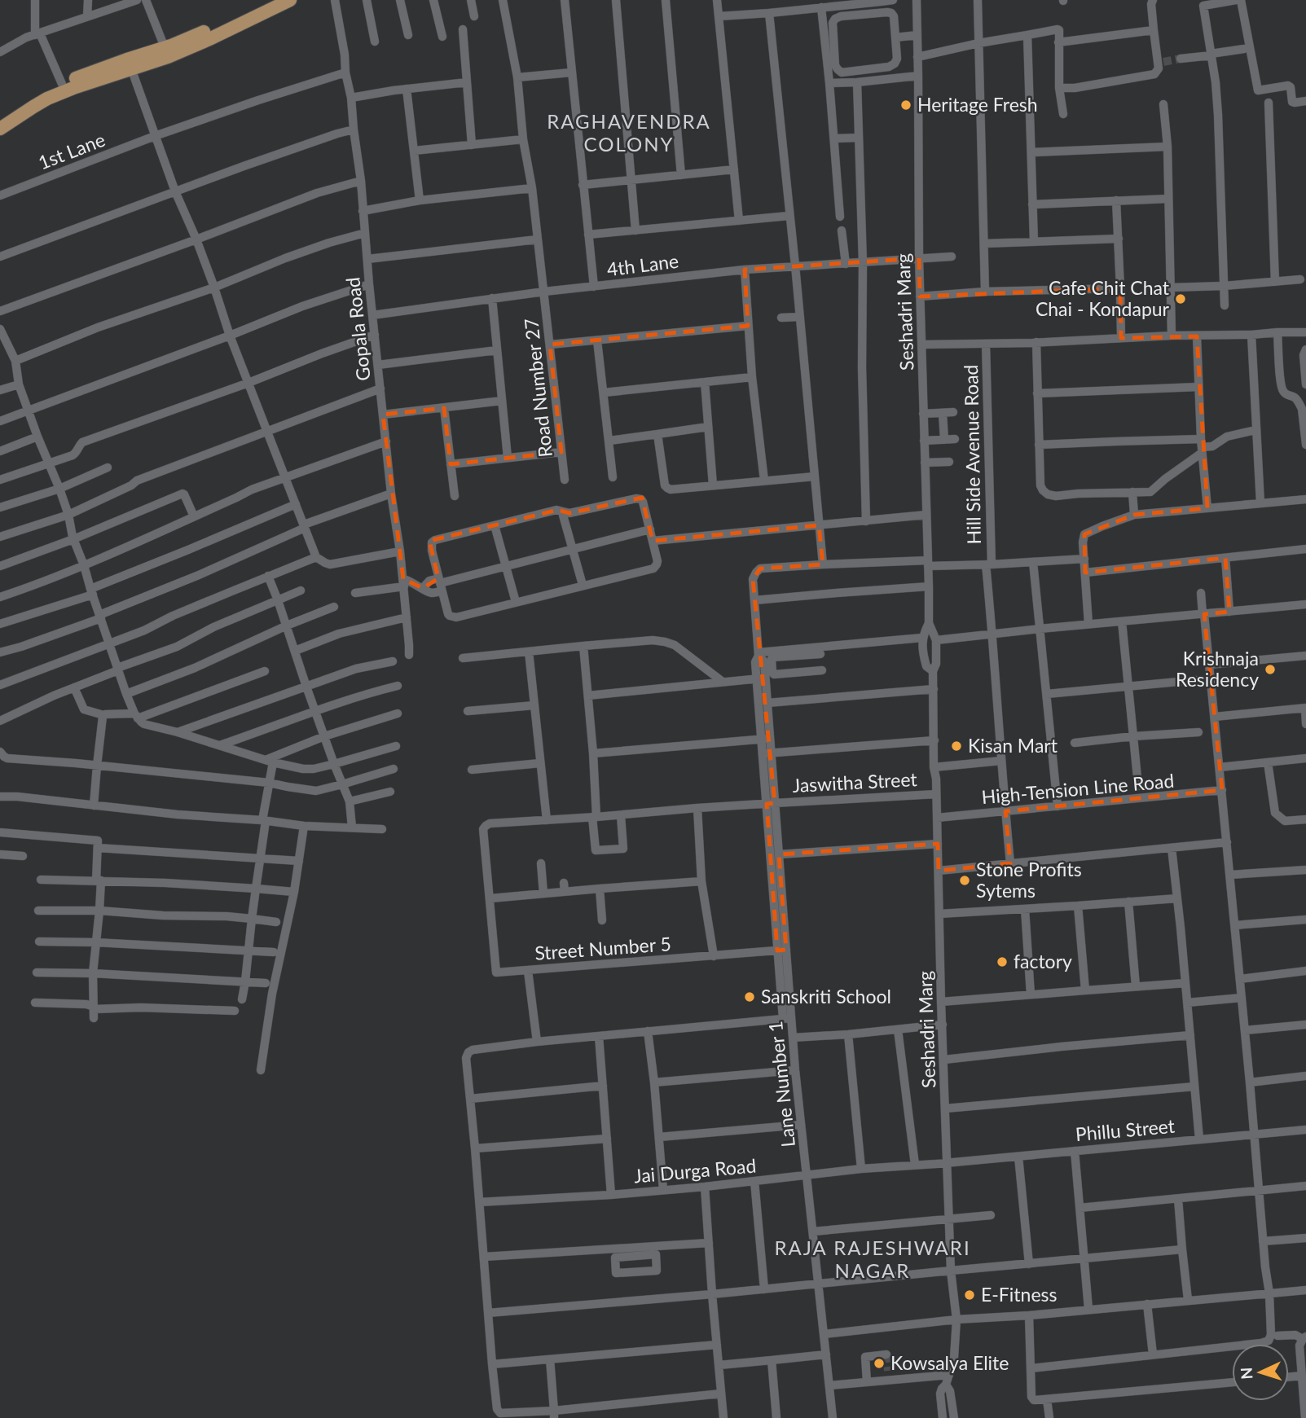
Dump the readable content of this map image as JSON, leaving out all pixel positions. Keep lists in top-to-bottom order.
{
  "streets": {
    "street": [
      "1st Lane",
      "4th Lane",
      "Seshadri Marg",
      "Gopala Road",
      "Road Number 27",
      "Hill Side Avenue Road",
      "Jaswitha Street",
      "High-Tension Line Road",
      "Street Number 5",
      "Lane Number 1",
      "Phillu Street",
      "Jai Durga Road"
    ]
  },
  "crossings": [
    ["1st Lane", "Gopala Road"],
    ["4th Lane", "Seshadri Marg"],
    ["4th Lane", "Gopala Road"],
    ["4th Lane", "Road Number 27"],
    ["Seshadri Marg", "Jaswitha Street"],
    ["Seshadri Marg", "High-Tension Line Road"],
    ["Seshadri Marg", "Phillu Street"],
    ["Seshadri Marg", "Jai Durga Road"],
    ["Hill Side Avenue Road", "High-Tension Line Road"],
    ["Jaswitha Street", "Street Number 5"],
    ["Street Number 5", "Lane Number 1"],
    ["Lane Number 1", "Jai Durga Road"],
    ["Phillu Street", "Jai Durga Road"]
  ],
  "districts": ["RAGHAVENDRA COLONY", "RAJA RAJESHWARI NAGAR"],
  "places": [
    "Heritage Fresh",
    "Cafe Chit Chat Chai - Kondapur",
    "Krishnaja Residency",
    "Kisan Mart",
    "Stone Profits Sytems",
    "factory",
    "Sanskriti School",
    "E-Fitness",
    "Kowsalya Elite"
  ],
  "north": "left"
}
